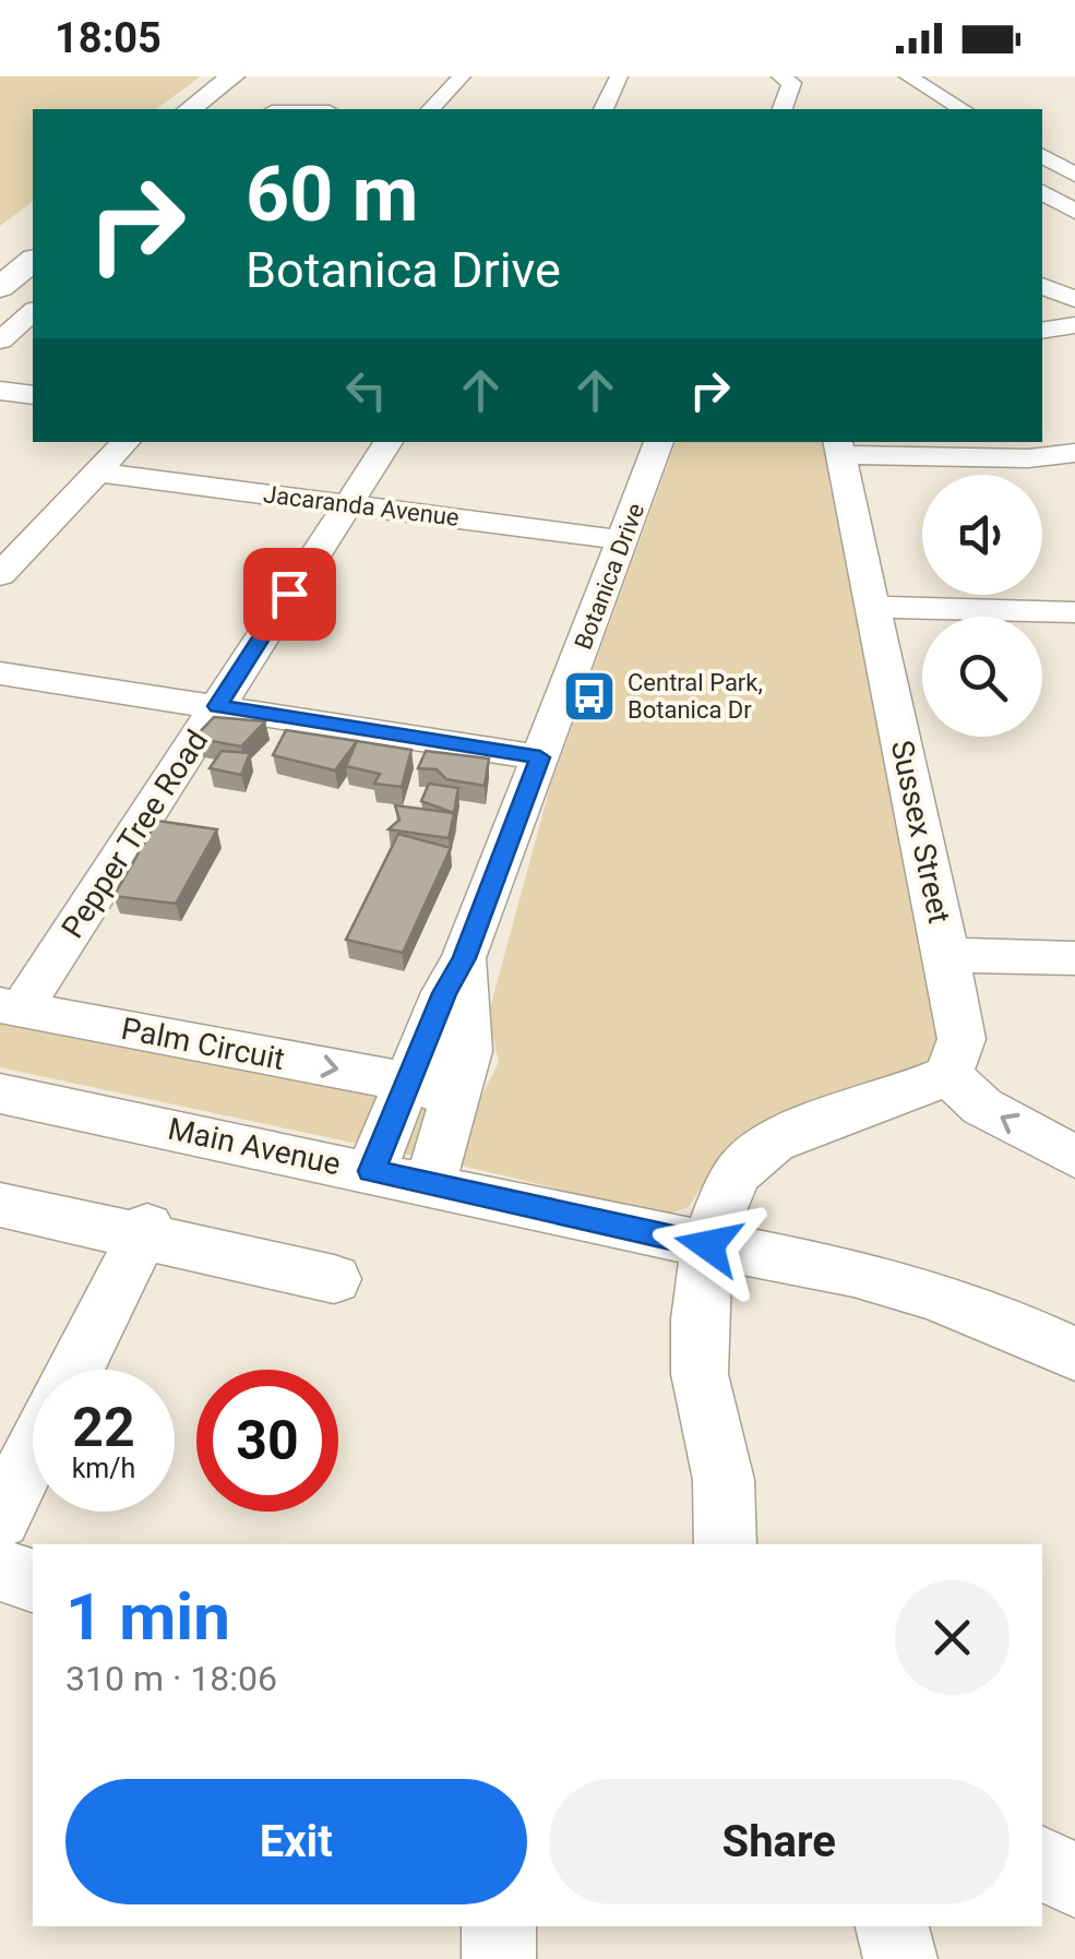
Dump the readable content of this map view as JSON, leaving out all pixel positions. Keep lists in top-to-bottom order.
{
  "streets": {
    "street": [
      "Jacaranda Avenue",
      "Botanica Drive",
      "Sussex Street",
      "Pepper Tree Road",
      "Palm Circuit",
      "Main Avenue"
    ]
  },
  "crossings": [
    ["Jacaranda Avenue", "Botanica Drive"],
    ["Jacaranda Avenue", "Pepper Tree Road"],
    ["Botanica Drive", "Palm Circuit"],
    ["Botanica Drive", "Main Avenue"],
    ["Pepper Tree Road", "Palm Circuit"]
  ],
  "places": {
    "bus stop": ["Central Park, Botanica Dr"]
  },
  "page": {
    "status": "18:05",
    "turn": ["60 m", "Botanica Drive"],
    "speed": "22 km/h",
    "limit": "30",
    "heading": ["1 min", "310 m · 18:06"],
    "buttons": ["Exit", "Share"]
  }
}
